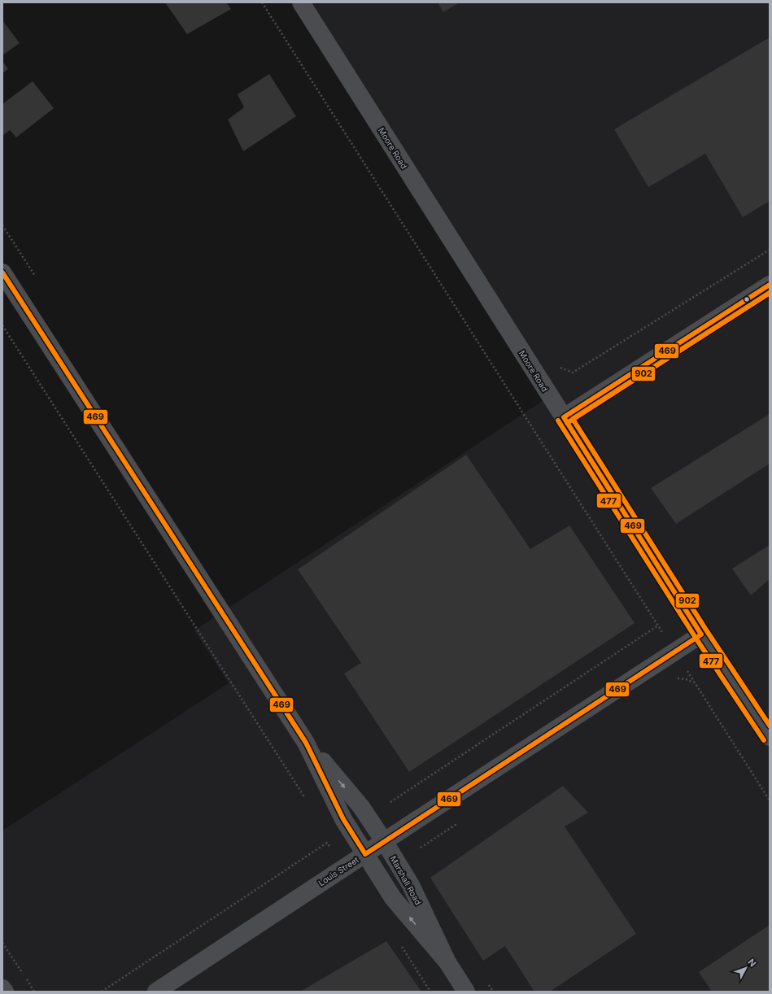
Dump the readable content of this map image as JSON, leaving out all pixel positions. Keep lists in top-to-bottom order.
{
  "streets": {
    "street": ["Moore Road", "Louis Street", "Marshall Road"]
  },
  "crossings": [
    ["Moore Road", "Louis Street"],
    ["Louis Street", "Marshall Road"]
  ],
  "lines": ["transit line 469", "transit line 477", "transit line 902"],
  "north": "top right"
}
